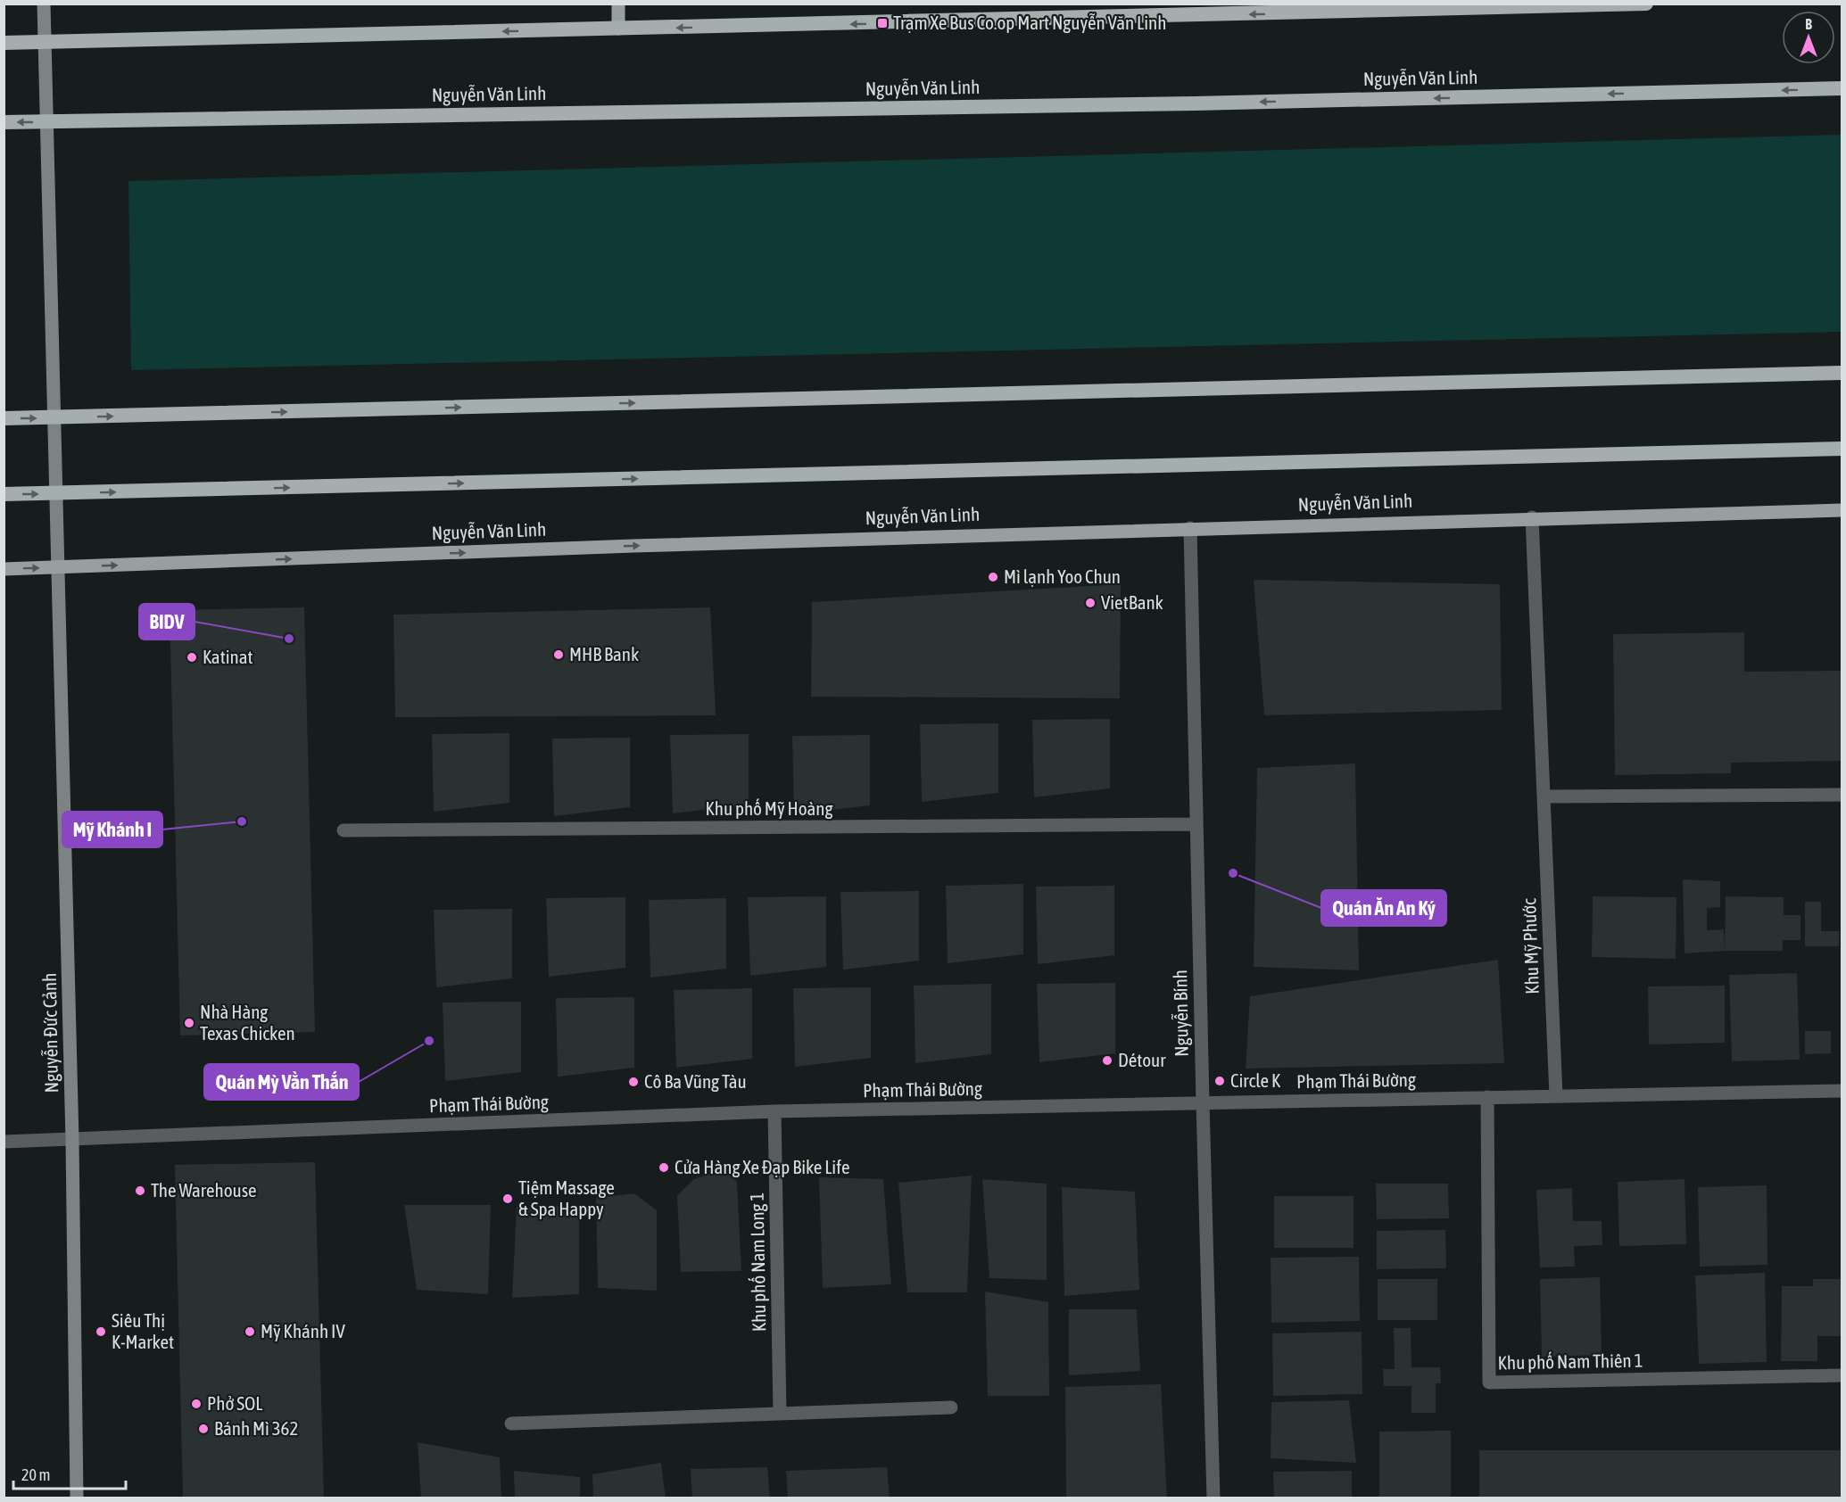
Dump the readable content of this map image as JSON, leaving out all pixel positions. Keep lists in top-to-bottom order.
{
  "streets": {
    "highway": ["Nguyễn Văn Linh"],
    "main road": ["Nguyễn Đức Cảnh"],
    "street": [
      "Khu phố Mỹ Hoàng",
      "Khu Mỹ Phước",
      "Nguyễn Bính",
      "Phạm Thái Bường",
      "Khu phố Nam Long 1",
      "Khu phố Nam Thiên 1"
    ]
  },
  "crossings": [
    ["Nguyễn Văn Linh", "Khu Mỹ Phước"],
    ["Nguyễn Văn Linh", "Nguyễn Bính"],
    ["Nguyễn Văn Linh", "Nguyễn Đức Cảnh"],
    ["Khu phố Mỹ Hoàng", "Nguyễn Bính"],
    ["Khu Mỹ Phước", "Phạm Thái Bường"],
    ["Nguyễn Bính", "Phạm Thái Bường"],
    ["Nguyễn Đức Cảnh", "Phạm Thái Bường"],
    ["Phạm Thái Bường", "Khu phố Nam Long 1"],
    ["Phạm Thái Bường", "Khu phố Nam Thiên 1"]
  ],
  "places": {
    "transit": ["Trạm Xe Bus Co.op Mart Nguyễn Văn Linh"],
    "other": [
      "Mì lạnh Yoo Chun",
      "VietBank",
      "BIDV",
      "MHB Bank",
      "Katinat",
      "Mỹ Khánh I",
      "Quán Ăn An Ký",
      "Nhà Hàng Texas Chicken",
      "Quán Mỳ Vằn Thắn",
      "Détour",
      "Circle K",
      "Cô Ba Vũng Tàu",
      "Cửa Hàng Xe Đạp Bike Life",
      "The Warehouse",
      "Tiệm Massage & Spa Happy",
      "Siêu Thị K-Market",
      "Mỹ Khánh IV",
      "Phở SOL",
      "Bánh Mì 362"
    ]
  },
  "scale_bar": "20 m",
  "north": "top"
}
